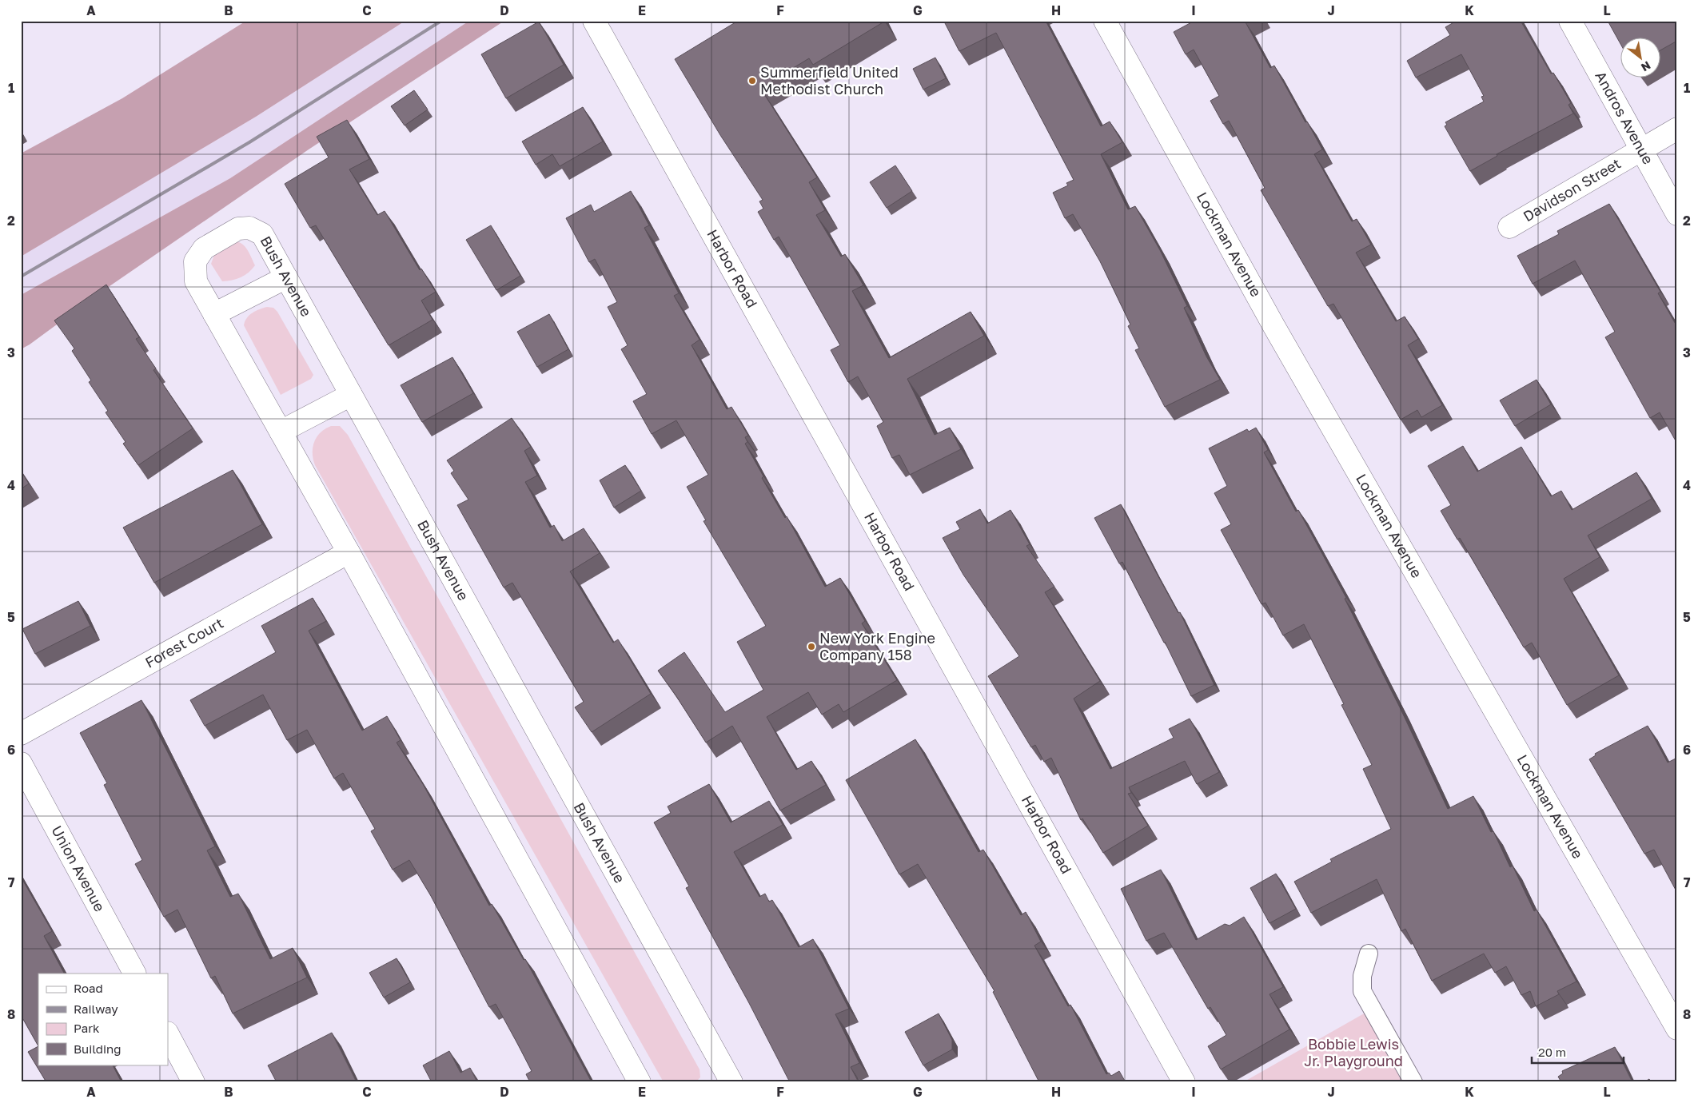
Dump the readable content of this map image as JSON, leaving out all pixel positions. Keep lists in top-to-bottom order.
{
  "streets": {
    "street": [
      "Andros Avenue",
      "Davidson Street",
      "Lockman Avenue",
      "Harbor Road",
      "Bush Avenue",
      "Forest Court",
      "Union Avenue"
    ]
  },
  "crossings": [
    ["Andros Avenue", "Davidson Street"],
    ["Bush Avenue", "Forest Court"]
  ],
  "parks": ["Bobbie Lewis Jr. Playground"],
  "places": ["Summerfield United Methodist Church", "New York Engine Company 158"],
  "legend": [
    "Road",
    "Railway",
    "Park",
    "Building"
  ],
  "scale_bar": "20 m",
  "north": "bottom right",
  "grid": {
    "columns": [
      "A",
      "B",
      "C",
      "D",
      "E",
      "F",
      "G",
      "H",
      "I",
      "J",
      "K",
      "L"
    ],
    "rows": [
      "1",
      "2",
      "3",
      "4",
      "5",
      "6",
      "7",
      "8"
    ]
  }
}
